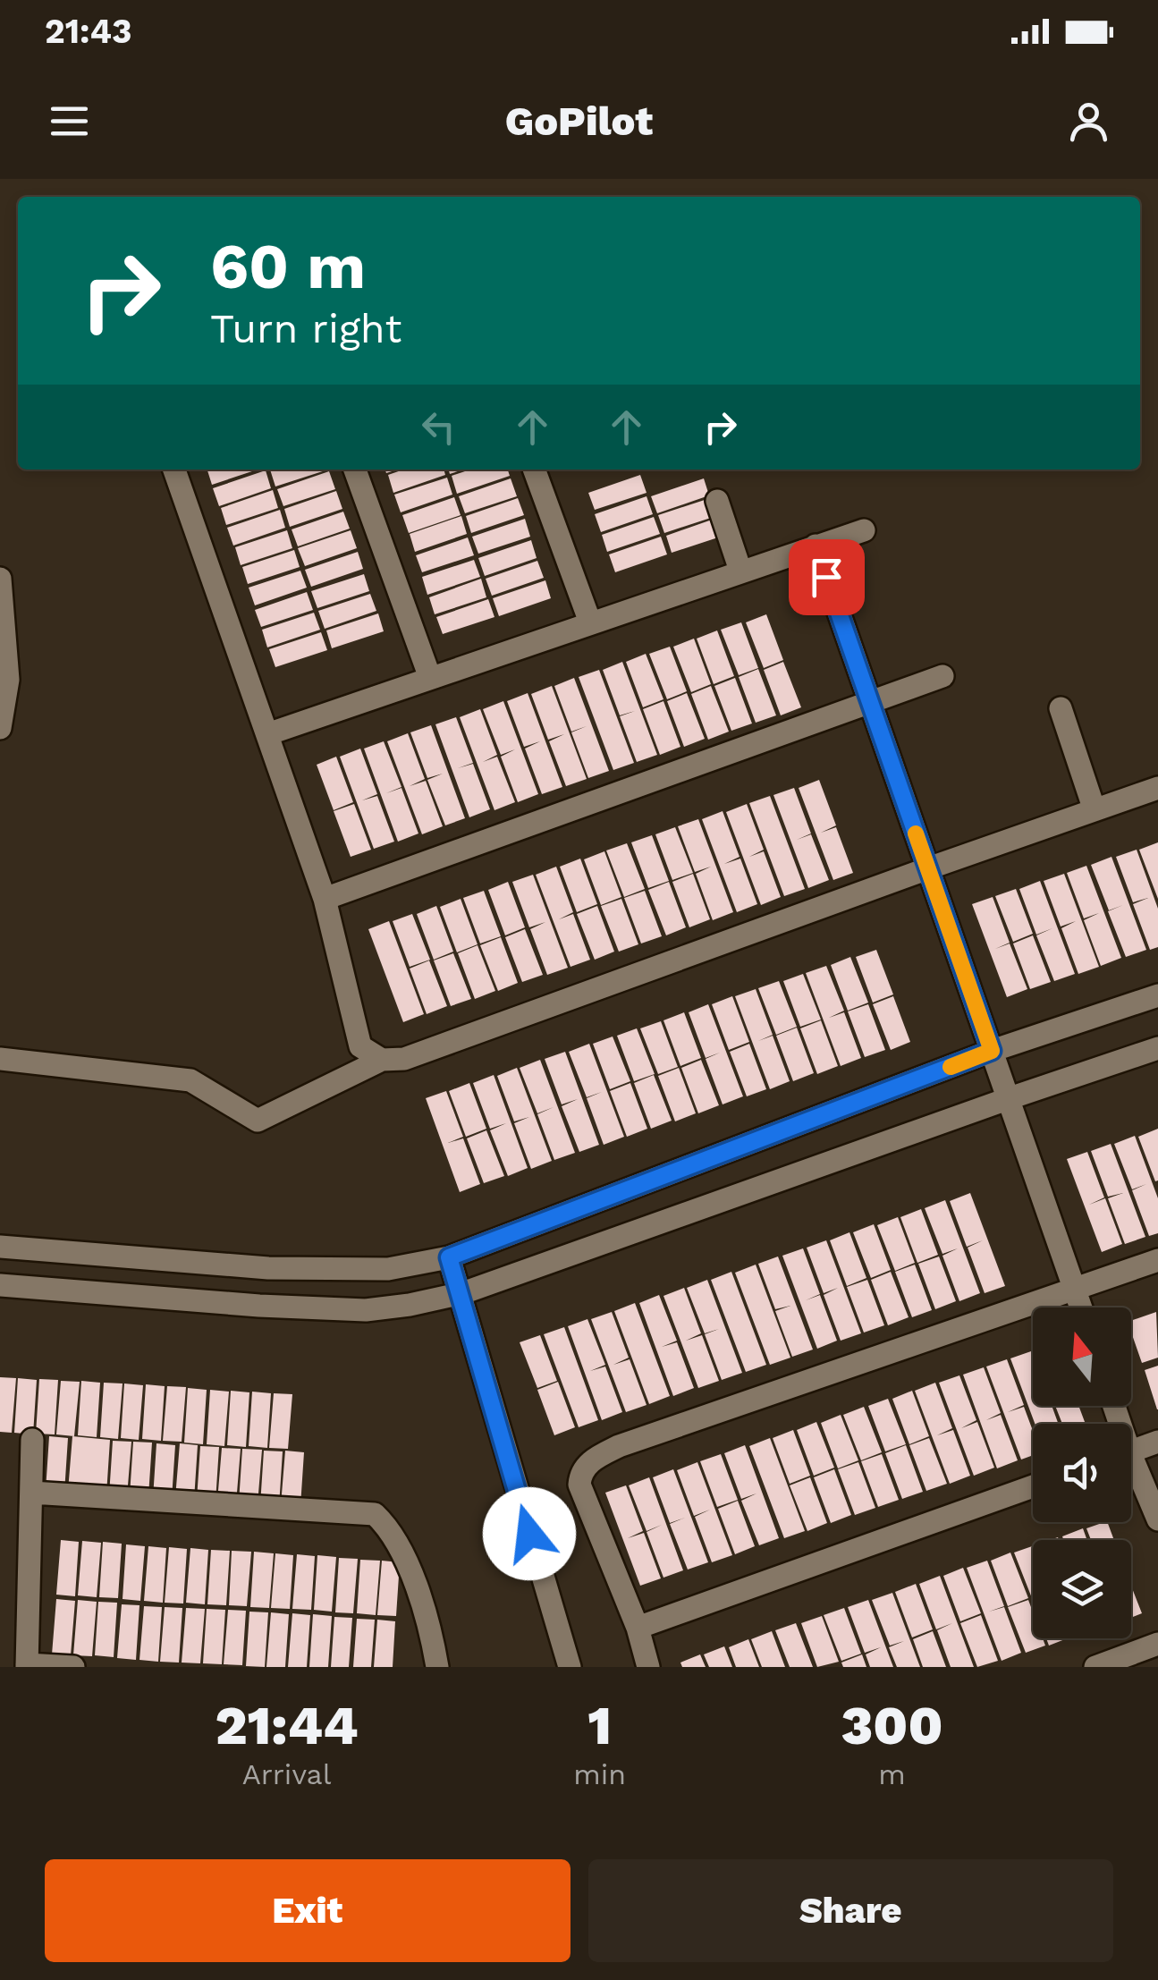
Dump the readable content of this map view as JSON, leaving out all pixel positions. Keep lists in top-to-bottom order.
{
  "north": "top",
  "page": {
    "status": "21:43",
    "header": "GoPilot",
    "turn": ["60 m", "Turn right"],
    "eta": [
      "21:44",
      "Arrival",
      "1",
      "min",
      "300",
      "m"
    ],
    "buttons": ["Exit", "Share"]
  }
}
